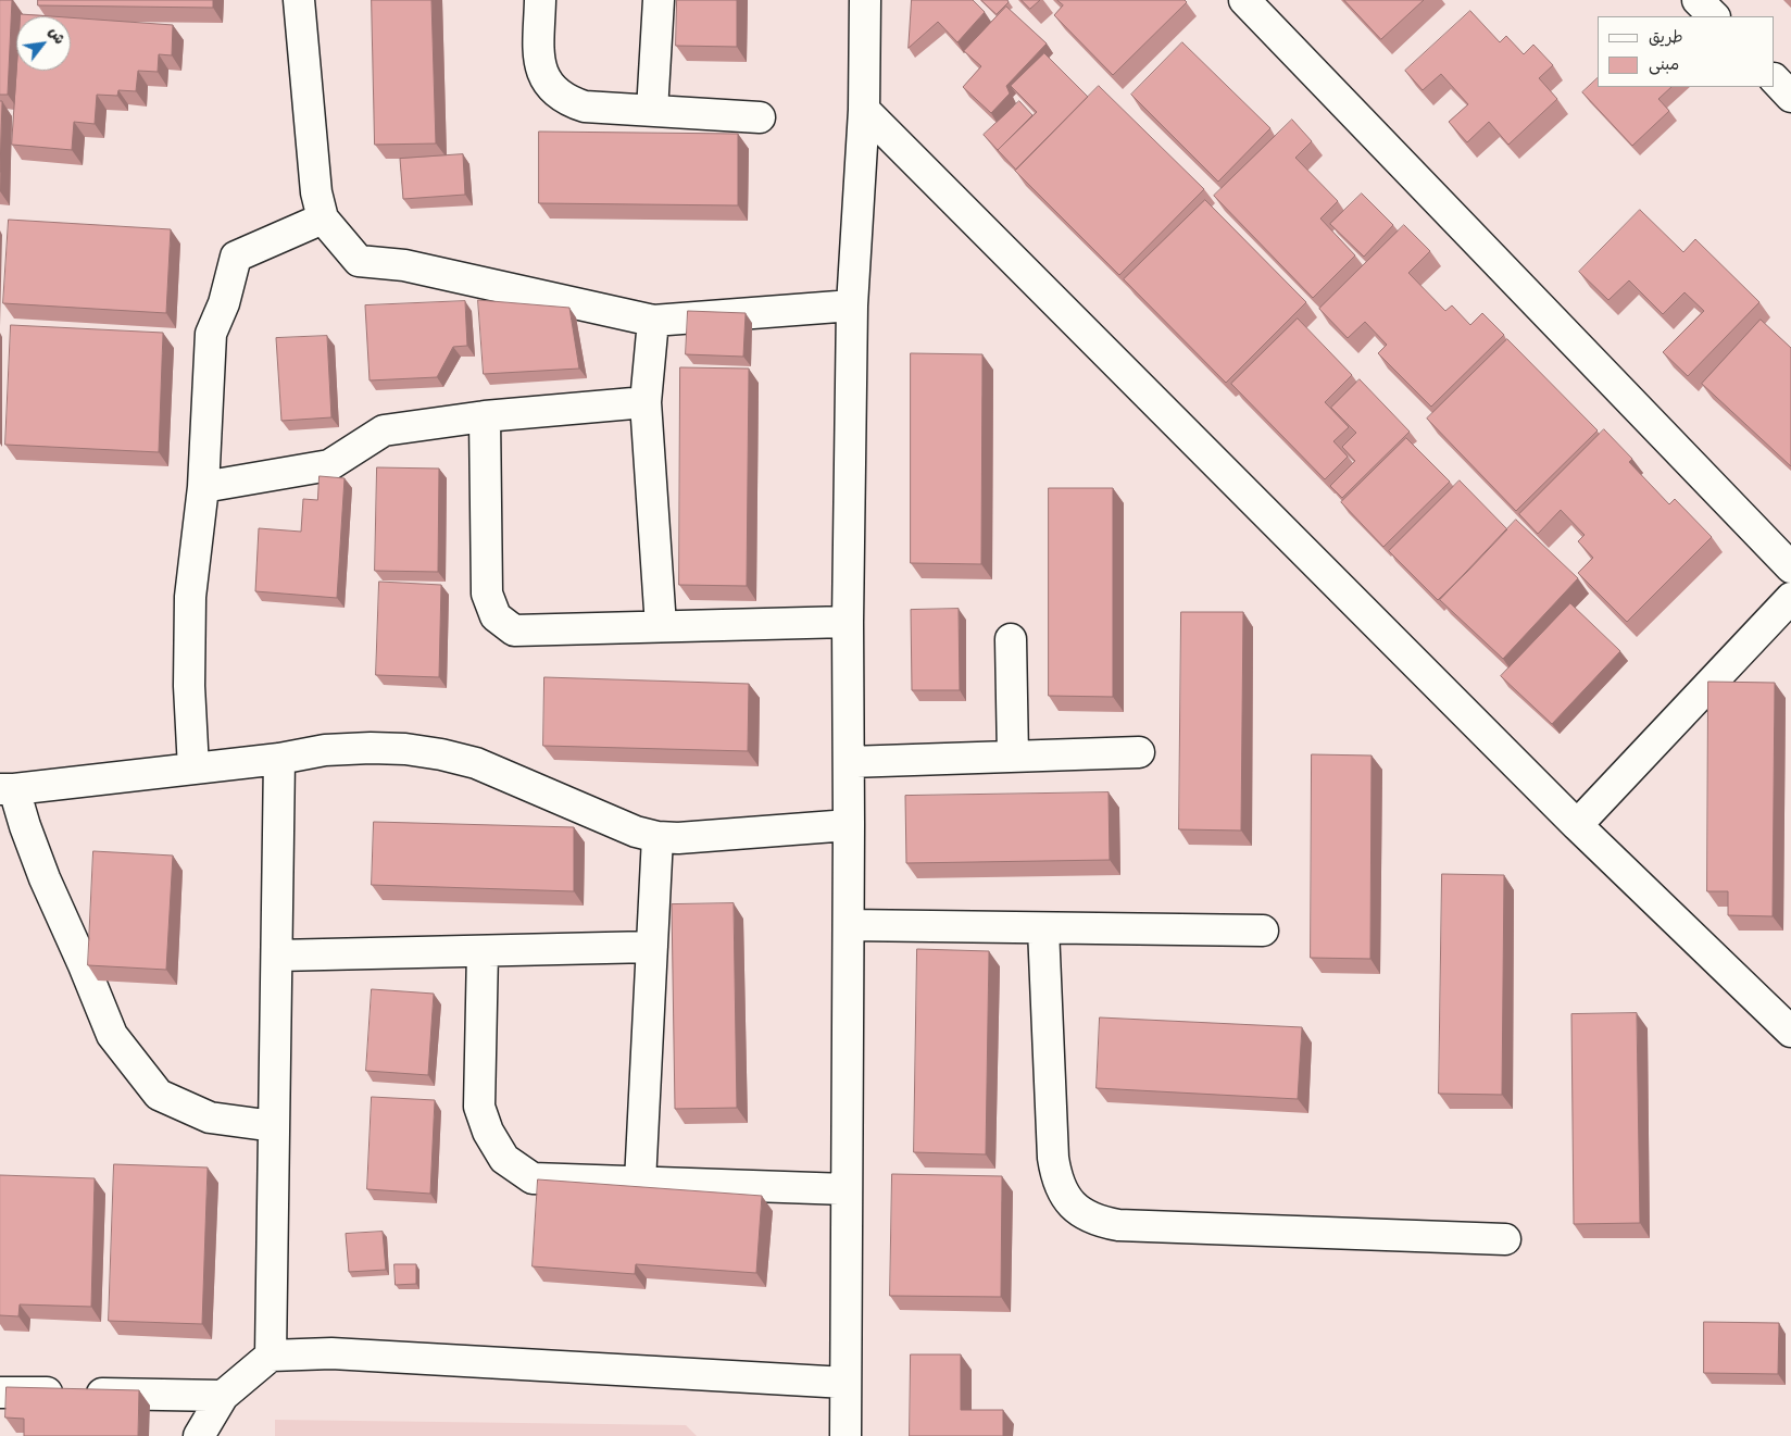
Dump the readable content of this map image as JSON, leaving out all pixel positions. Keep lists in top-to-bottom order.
{
  "legend": ["طريق", "مبنى"],
  "north": "top right"
}
